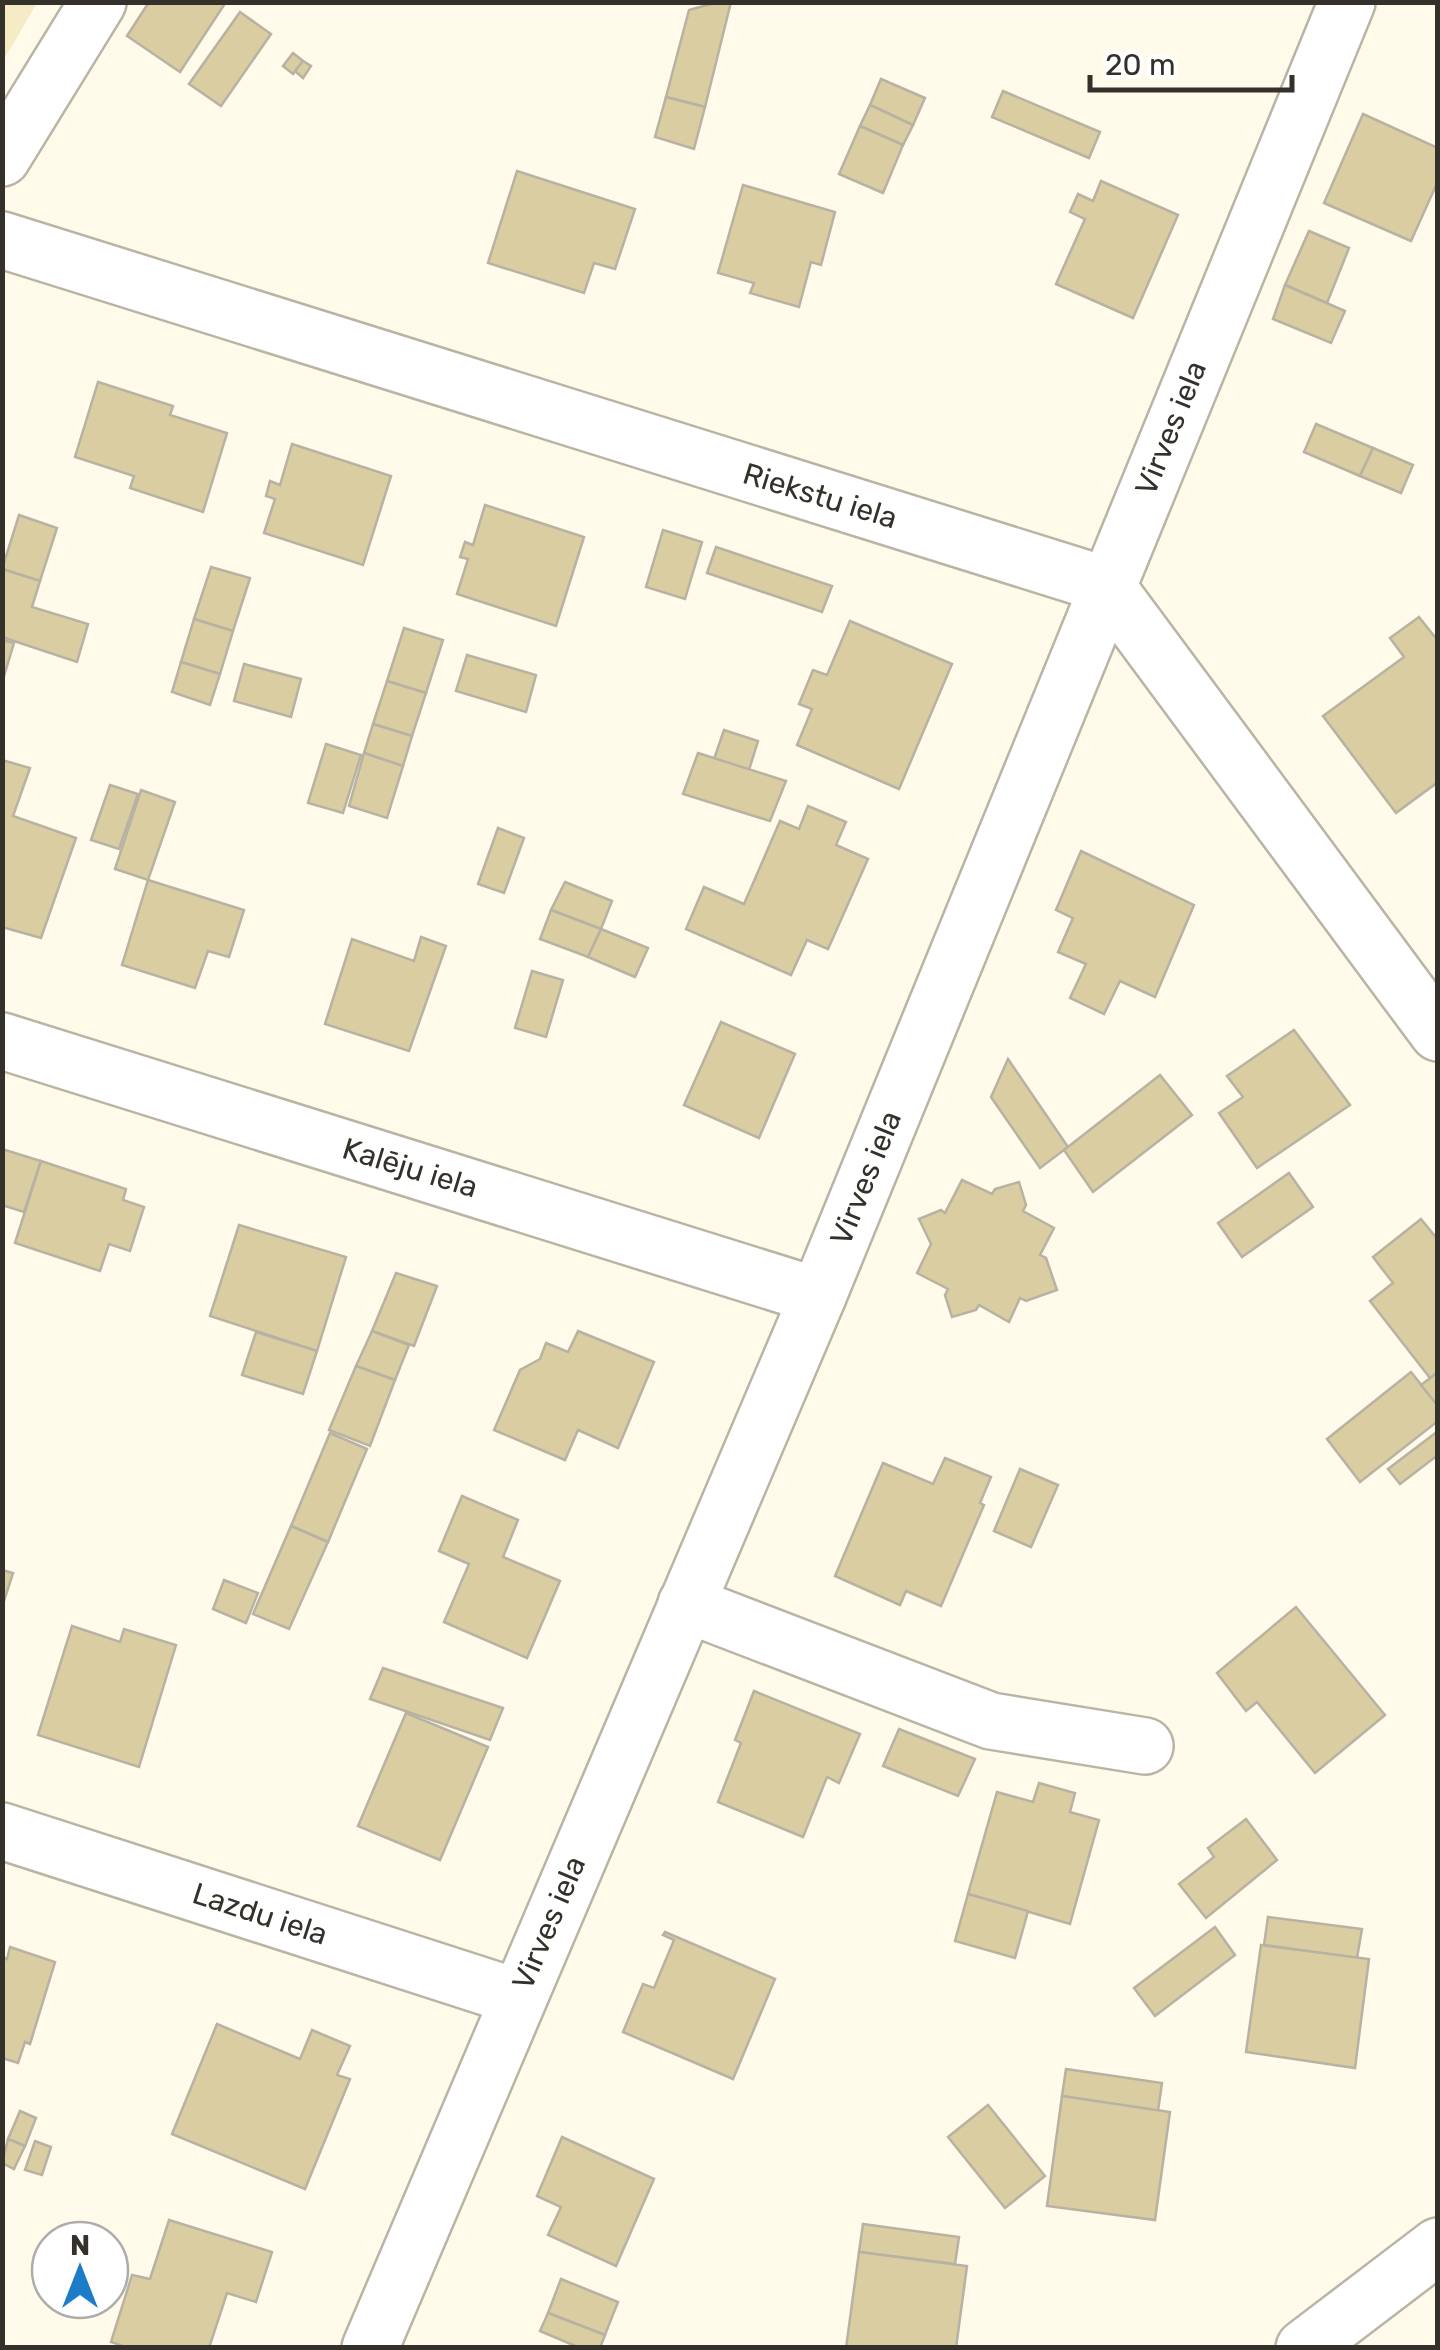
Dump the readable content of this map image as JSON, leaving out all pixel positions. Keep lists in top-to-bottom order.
{
  "streets": {
    "street": [
      "Virves iela",
      "Riekstu iela",
      "Kalēju iela",
      "Lazdu iela"
    ]
  },
  "crossings": [
    ["Virves iela", "Riekstu iela"],
    ["Virves iela", "Kalēju iela"],
    ["Virves iela", "Lazdu iela"]
  ],
  "scale_bar": "20 m",
  "north": "top"
}
